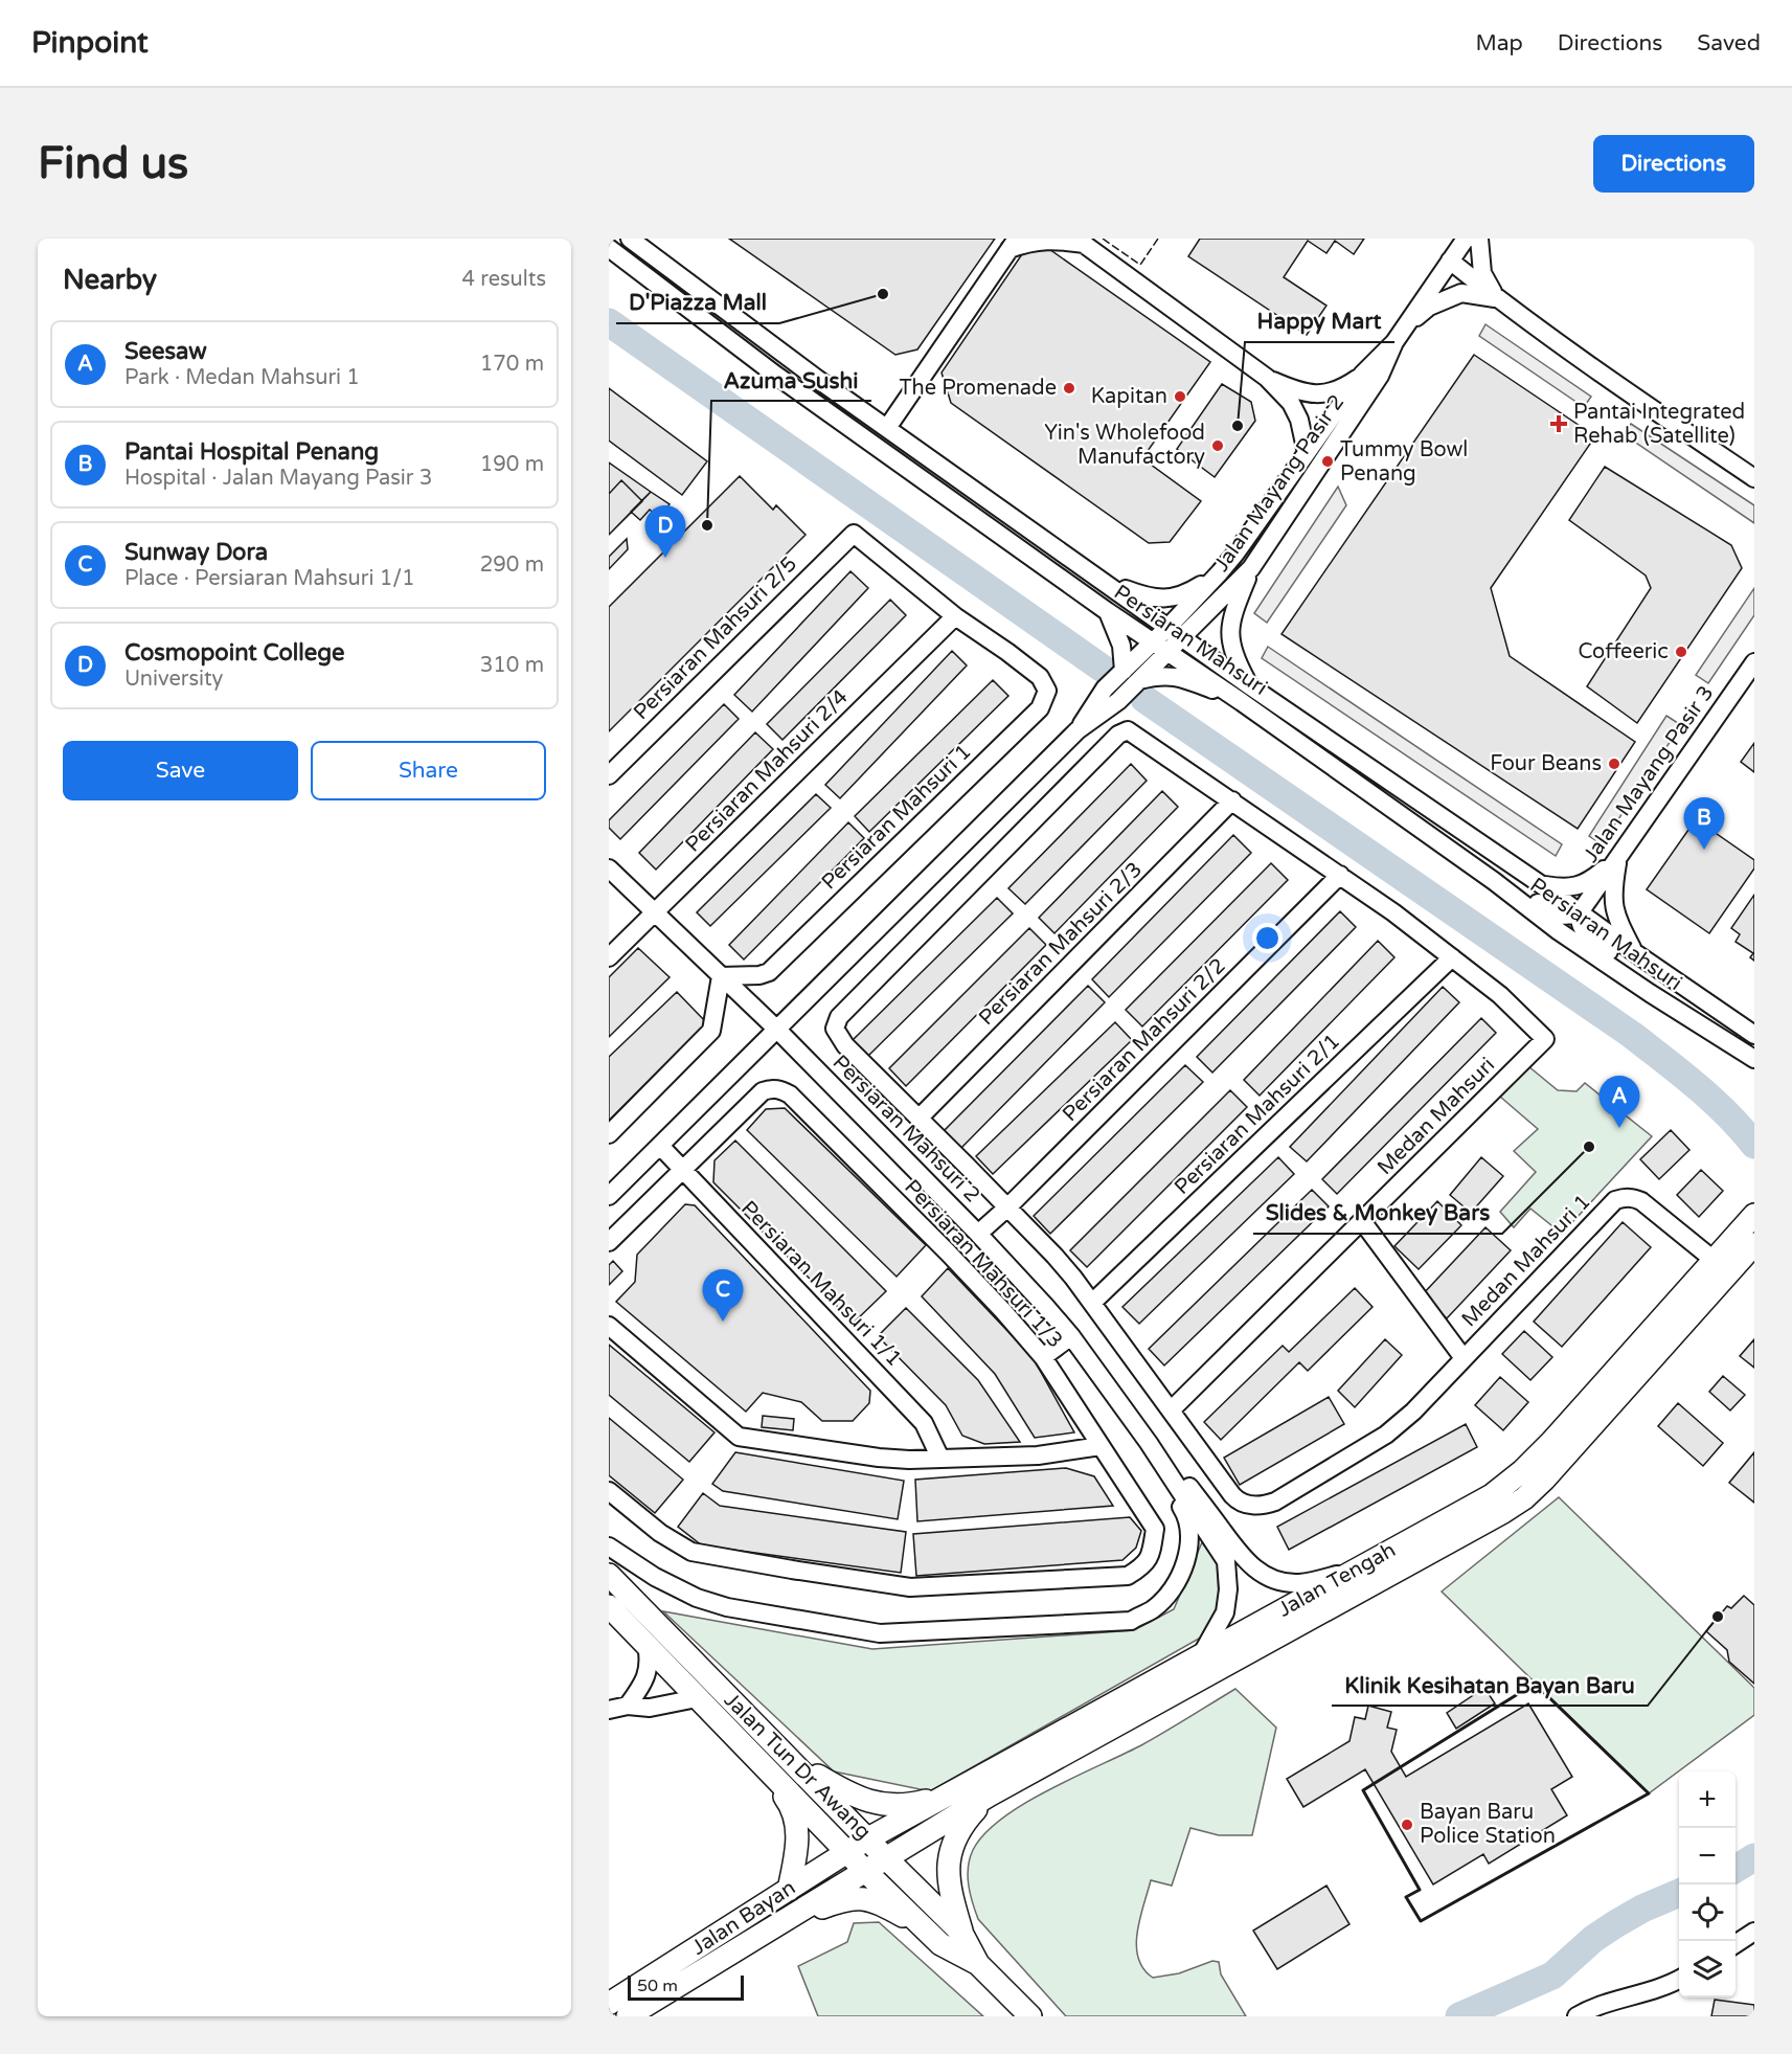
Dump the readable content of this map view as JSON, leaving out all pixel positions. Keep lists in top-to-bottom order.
{
  "streets": {
    "main road": ["Jalan Tengah", "Jalan Tun Dr Awang", "Jalan Bayan"],
    "street": [
      "Jalan Mayang Pasir 2",
      "Persiaran Mahsuri 2/5",
      "Persiaran Mahsuri",
      "Persiaran Mahsuri 2/4",
      "Jalan Mayang Pasir 3",
      "Persiaran Mahsuri 1",
      "Persiaran Mahsuri 2/3",
      "Persiaran Mahsuri 2/2",
      "Persiaran Mahsuri 2/1",
      "Medan Mahsuri",
      "Persiaran Mahsuri 2",
      "Medan Mahsuri 1",
      "Persiaran Mahsuri 1/3",
      "Persiaran Mahsuri 1/1"
    ]
  },
  "crossings": [
    ["Jalan Mayang Pasir 2", "Persiaran Mahsuri"],
    ["Persiaran Mahsuri 2/5", "Persiaran Mahsuri 1"],
    ["Persiaran Mahsuri", "Jalan Mayang Pasir 3"],
    ["Persiaran Mahsuri 2/4", "Persiaran Mahsuri 1"],
    ["Persiaran Mahsuri 2/4", "Persiaran Mahsuri 2"],
    ["Persiaran Mahsuri 1", "Persiaran Mahsuri 2"],
    ["Persiaran Mahsuri 2/2", "Persiaran Mahsuri 2"],
    ["Persiaran Mahsuri 2/1", "Medan Mahsuri"],
    ["Medan Mahsuri", "Medan Mahsuri 1"],
    ["Medan Mahsuri 1", "Jalan Tengah"],
    ["Persiaran Mahsuri 1/3", "Persiaran Mahsuri 1/1"],
    ["Jalan Tengah", "Jalan Tun Dr Awang"],
    ["Jalan Tengah", "Jalan Bayan"],
    ["Jalan Tun Dr Awang", "Jalan Bayan"]
  ],
  "places": {
    "other": [
      "D'Piazza Mall",
      "The Promenade",
      "Kapitan",
      "Happy Mart",
      "Yin's Wholefood Manufactory",
      "Tummy Bowl Penang",
      "Azuma Sushi",
      "Coffeeric",
      "Four Beans",
      "Slides & Monkey Bars",
      "Klinik Kesihatan Bayan Baru",
      "Bayan Baru Police Station"
    ],
    "health": ["Pantai Integrated Rehab (Satellite)"]
  },
  "scale_bar": "50 m",
  "page": {
    "header": "Pinpoint",
    "nav": ["Map", "Directions", "Saved"],
    "buttons": [
      "Directions",
      ["Save", "Share"]
    ],
    "title": "Find us",
    "heading": ["Nearby", "4 results"],
    "list": [
      {
        "mark": "A",
        "name": "Seesaw",
        "note": "Park · Medan Mahsuri 1",
        "value": "170 m"
      },
      {
        "mark": "B",
        "name": "Pantai Hospital Penang",
        "note": "Hospital · Jalan Mayang Pasir 3",
        "value": "190 m"
      },
      {
        "mark": "C",
        "name": "Sunway Dora",
        "note": "Place · Persiaran Mahsuri 1/1",
        "value": "290 m"
      },
      {
        "mark": "D",
        "name": "Cosmopoint College",
        "note": "University",
        "value": "310 m"
      }
    ],
    "pins": [
      "D",
      "B",
      "A",
      "C"
    ],
    "map_buttons": ["+", "−"],
    "scale": "50 m"
  }
}
